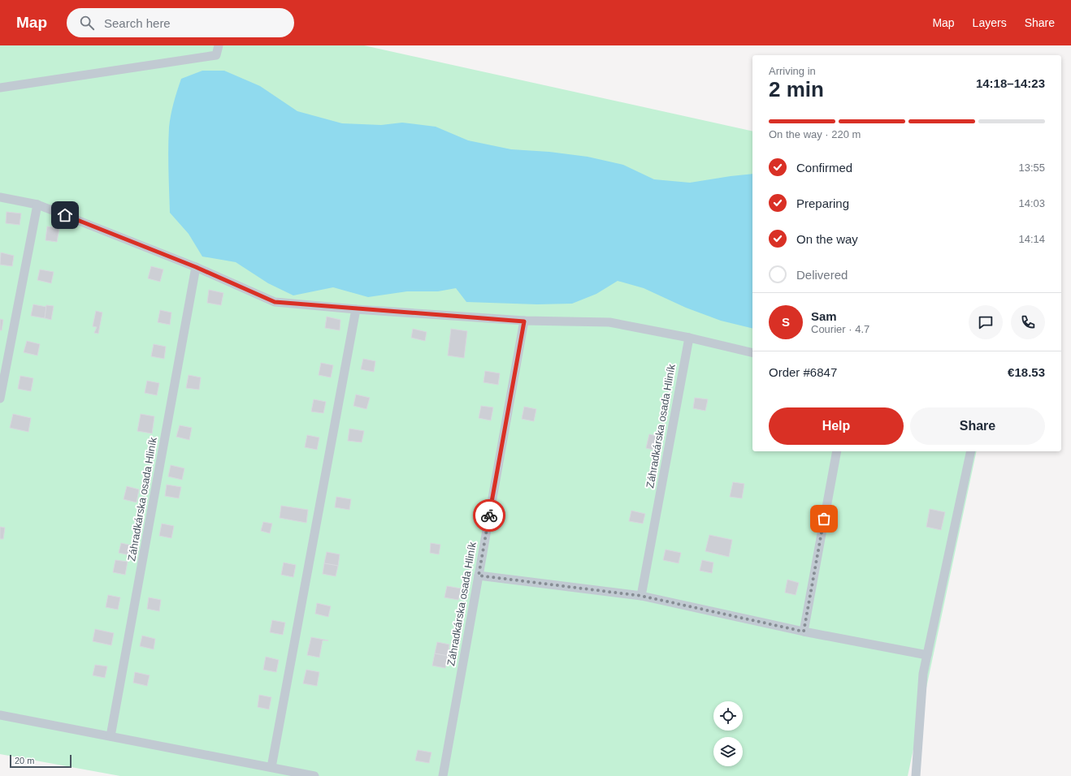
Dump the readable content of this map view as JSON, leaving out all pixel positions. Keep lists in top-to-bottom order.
{
  "streets": {
    "lane": ["Záhradkárska osada Hliník"]
  },
  "scale_bar": "20 m",
  "page": {
    "header": "Map",
    "search": "Search here",
    "nav": ["Map", "Layers", "Share"],
    "heading": ["2 min", "Arriving in", "14:18–14:23"],
    "panel": [
      "Sam",
      "Courier · 4.7",
      "Order #6847",
      "€18.53"
    ],
    "bar": "On the way · 220 m",
    "list": [
      ["Confirmed", "13:55"],
      ["Preparing", "14:03"],
      ["On the way", "14:14"],
      "Delivered"
    ],
    "round": "S",
    "buttons": ["Help", "Share"],
    "scale": "20 m"
  }
}
